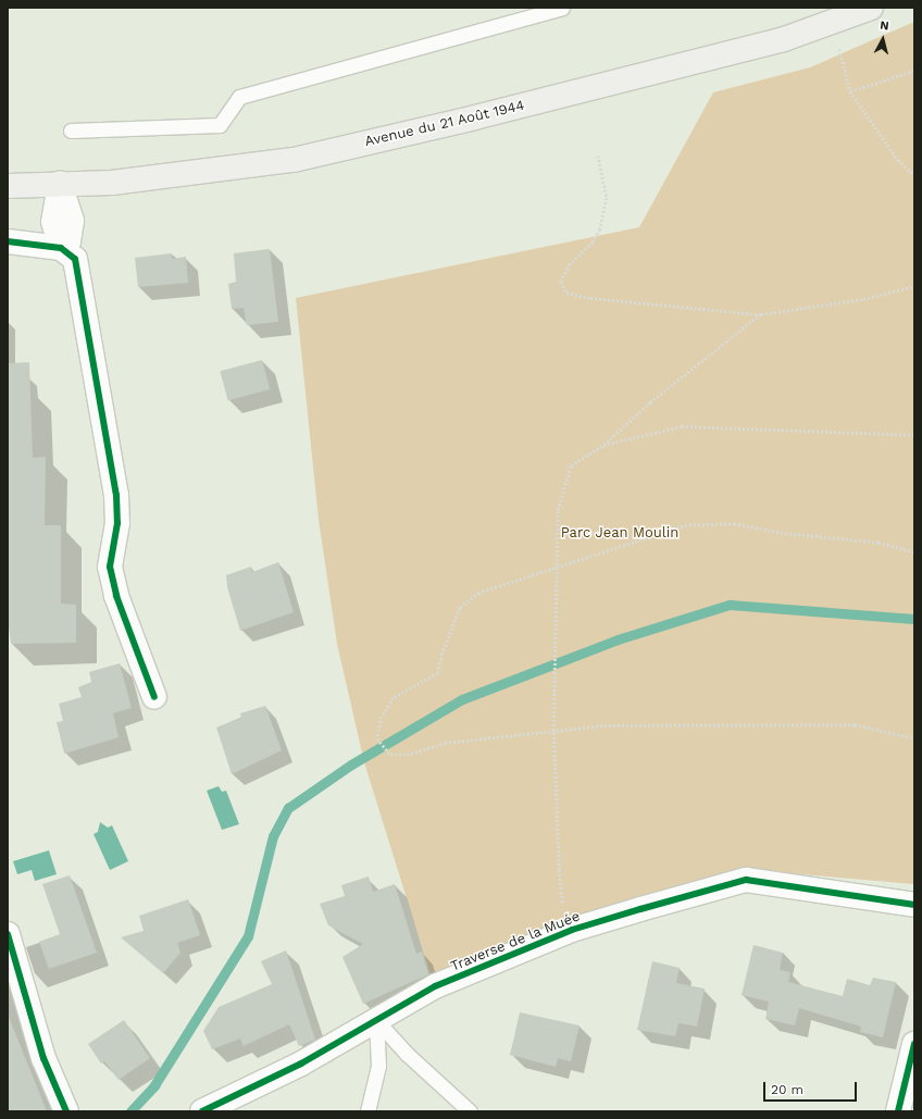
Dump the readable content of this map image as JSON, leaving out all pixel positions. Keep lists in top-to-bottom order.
{
  "streets": {
    "main road": ["Avenue du 21 Août 1944"],
    "street": ["Traverse de la Muée"]
  },
  "parks": ["Parc Jean Moulin"],
  "scale_bar": "20 m",
  "north": "top"
}
